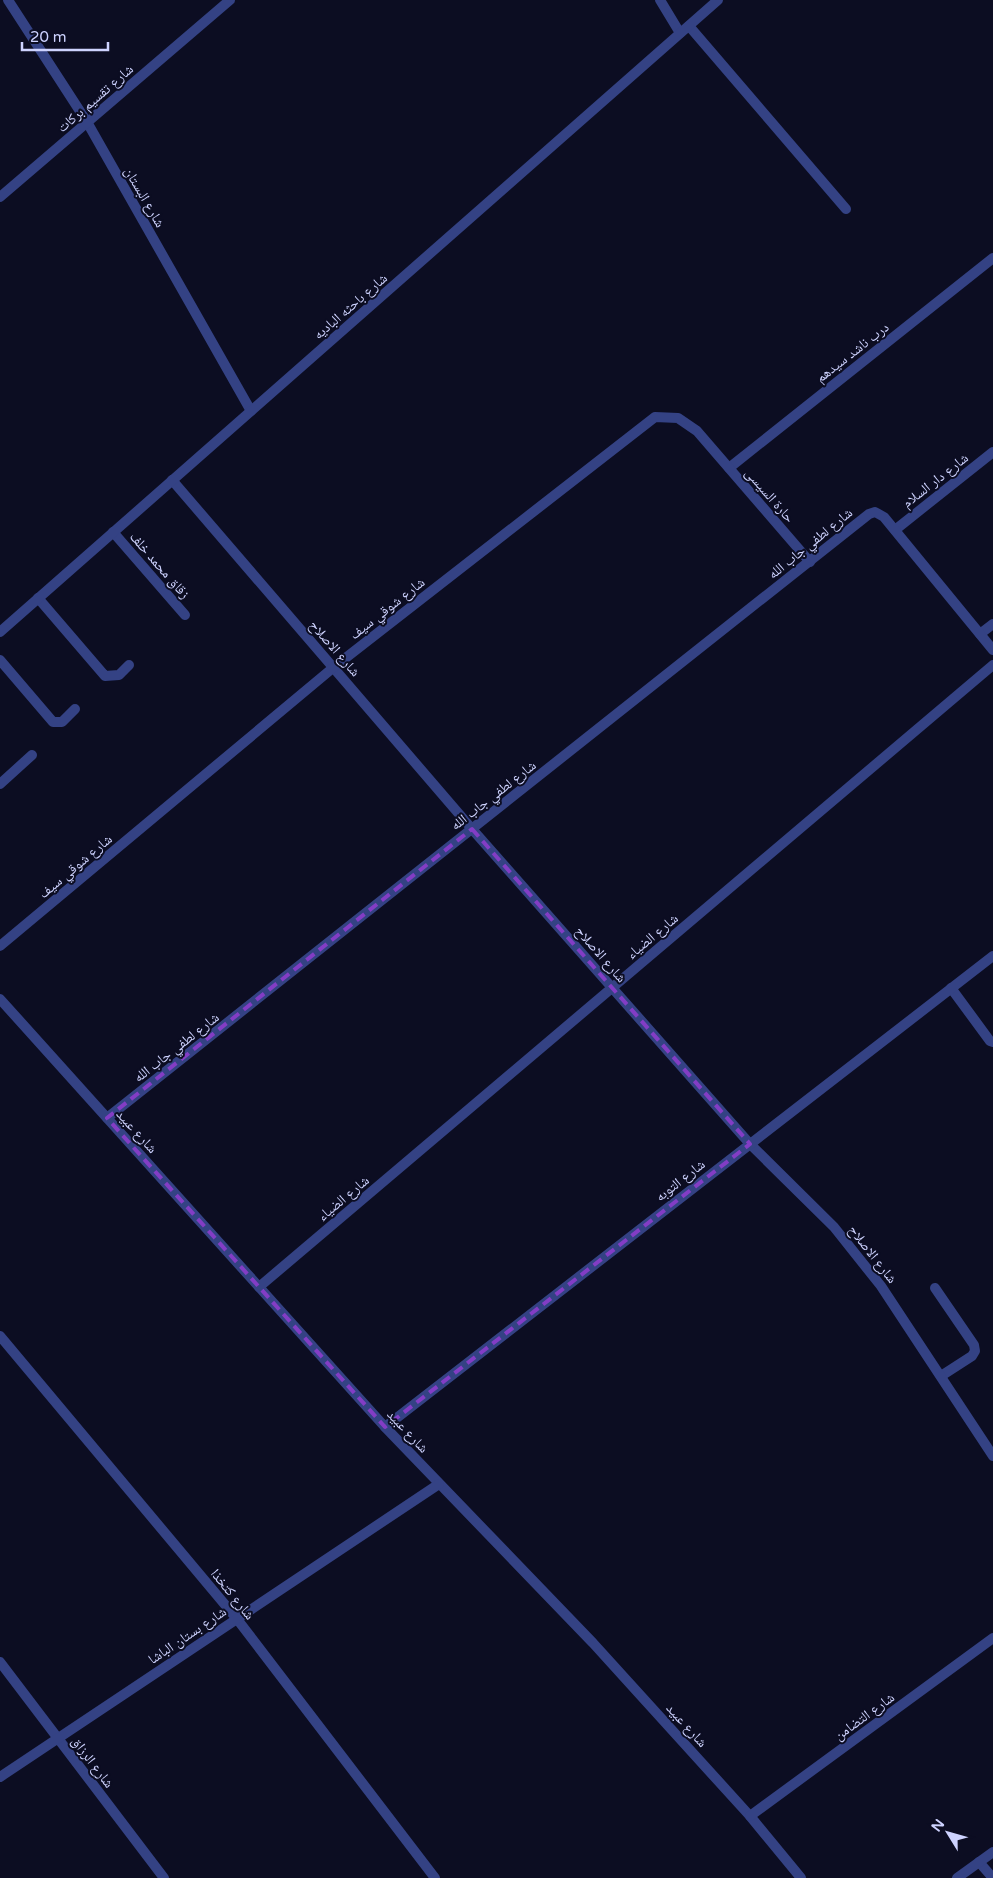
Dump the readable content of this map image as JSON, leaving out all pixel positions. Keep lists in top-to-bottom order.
{
  "streets": {
    "street": [
      "شارع تقسيم بركات",
      "شارع البستان",
      "شارع باحثه الباديه",
      "درب ناشد سيدهم",
      "شارع دار السلام",
      "حارة السيسى",
      "شارع لطفي جاب الله",
      "زقاق محمد خلف",
      "شارع شوقي سيف",
      "شارع الاصلاح",
      "شارع الضياء",
      "شارع عبيد",
      "شارع التوبه",
      "شارع كتخذا",
      "شارع بستان الباشا",
      "شارع التضامن",
      "شارع الرزاق"
    ]
  },
  "crossings": [
    ["شارع تقسيم بركات", "شارع البستان"],
    ["شارع البستان", "شارع باحثه الباديه"],
    ["شارع باحثه الباديه", "زقاق محمد خلف"],
    ["شارع باحثه الباديه", "شارع الاصلاح"],
    ["درب ناشد سيدهم", "حارة السيسى"],
    ["درب ناشد سيدهم", "شارع شوقي سيف"],
    ["شارع دار السلام", "شارع لطفي جاب الله"],
    ["حارة السيسى", "شارع لطفي جاب الله"],
    ["حارة السيسى", "شارع شوقي سيف"],
    ["شارع لطفي جاب الله", "شارع الاصلاح"],
    ["شارع لطفي جاب الله", "شارع عبيد"],
    ["شارع شوقي سيف", "شارع الاصلاح"],
    ["شارع الاصلاح", "شارع الضياء"],
    ["شارع الاصلاح", "شارع التوبه"],
    ["شارع الضياء", "شارع عبيد"],
    ["شارع عبيد", "شارع التوبه"],
    ["شارع عبيد", "شارع بستان الباشا"],
    ["شارع عبيد", "شارع التضامن"],
    ["شارع كتخذا", "شارع بستان الباشا"],
    ["شارع بستان الباشا", "شارع الرزاق"]
  ],
  "scale_bar": "20 m",
  "north": "top left"
}
